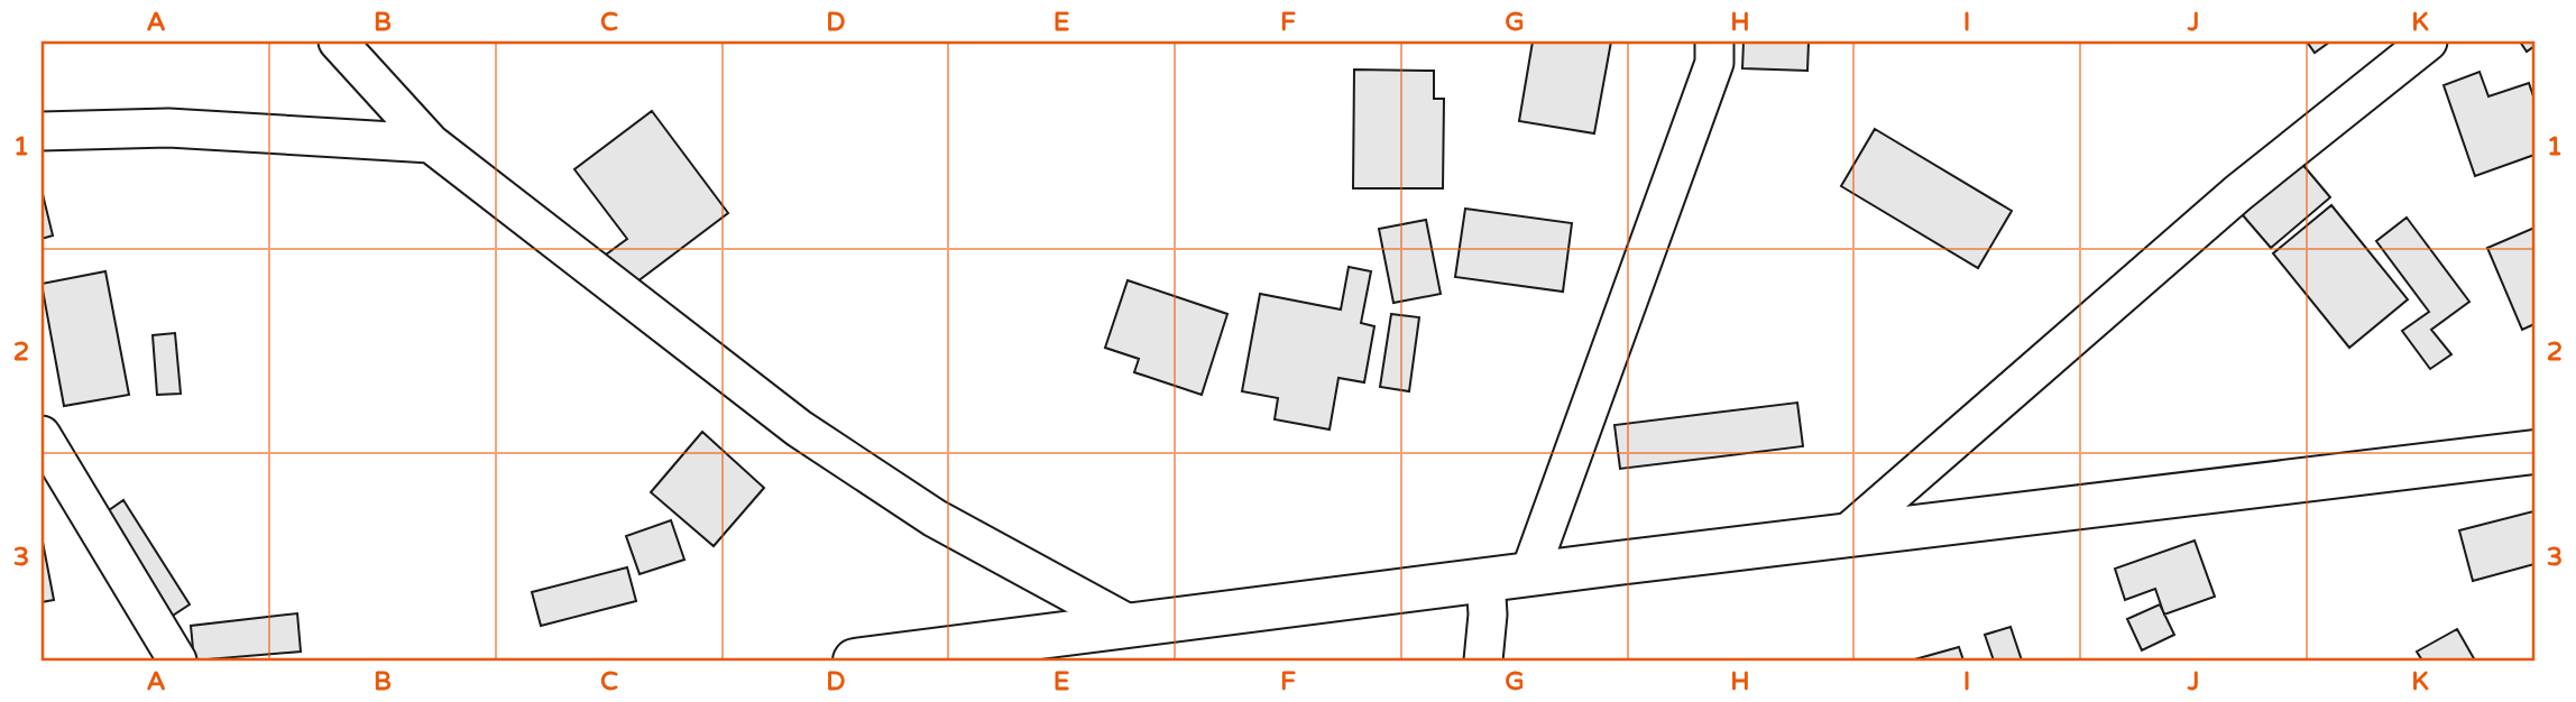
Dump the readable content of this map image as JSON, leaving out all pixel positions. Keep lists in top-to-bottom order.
{
  "grid": {
    "columns": [
      "A",
      "B",
      "C",
      "D",
      "E",
      "F",
      "G",
      "H",
      "I",
      "J",
      "K"
    ],
    "rows": ["1", "2", "3"]
  }
}
